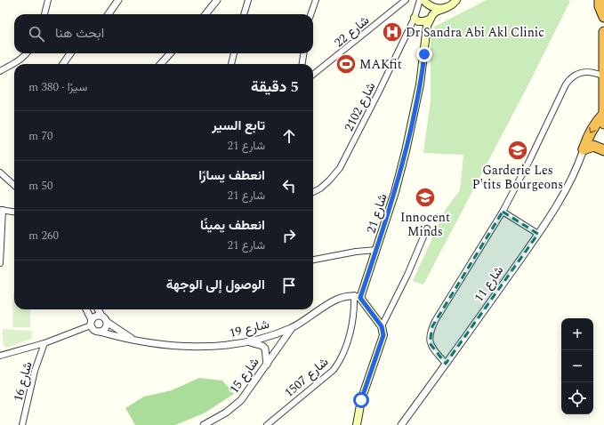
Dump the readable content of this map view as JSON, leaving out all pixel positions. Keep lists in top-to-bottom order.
{
  "streets": {
    "main road": ["شارع 21"],
    "street": [
      "شارع 22",
      "شارع 2102",
      "شارع 11",
      "شارع 19",
      "شارع 15",
      "شارع 1507",
      "شارع 16"
    ]
  },
  "crossings": [
    ["شارع 21", "شارع 19"],
    ["شارع 21", "شارع 1507"],
    ["شارع 19", "شارع 15"],
    ["شارع 19", "شارع 1507"]
  ],
  "places": {
    "hospital": ["Dr Sandra Abi Akl Clinic"],
    "sports": ["MAKfit"],
    "school or university": ["Garderie Les P'tits Bourgeons", "Innocent Minds"]
  },
  "page": {
    "search": "ابحث هنا",
    "heading": ["5 دقيقة", "سيرًا · 380 m"],
    "list": [
      ["تابع السير", "شارع 21", "70 m"],
      ["انعطف يسارًا", "شارع 21", "50 m"],
      ["انعطف يمينًا", "شارع 21", "260 m"],
      "الوصول إلى الوجهة"
    ],
    "map_buttons": ["+", "−"]
  }
}
